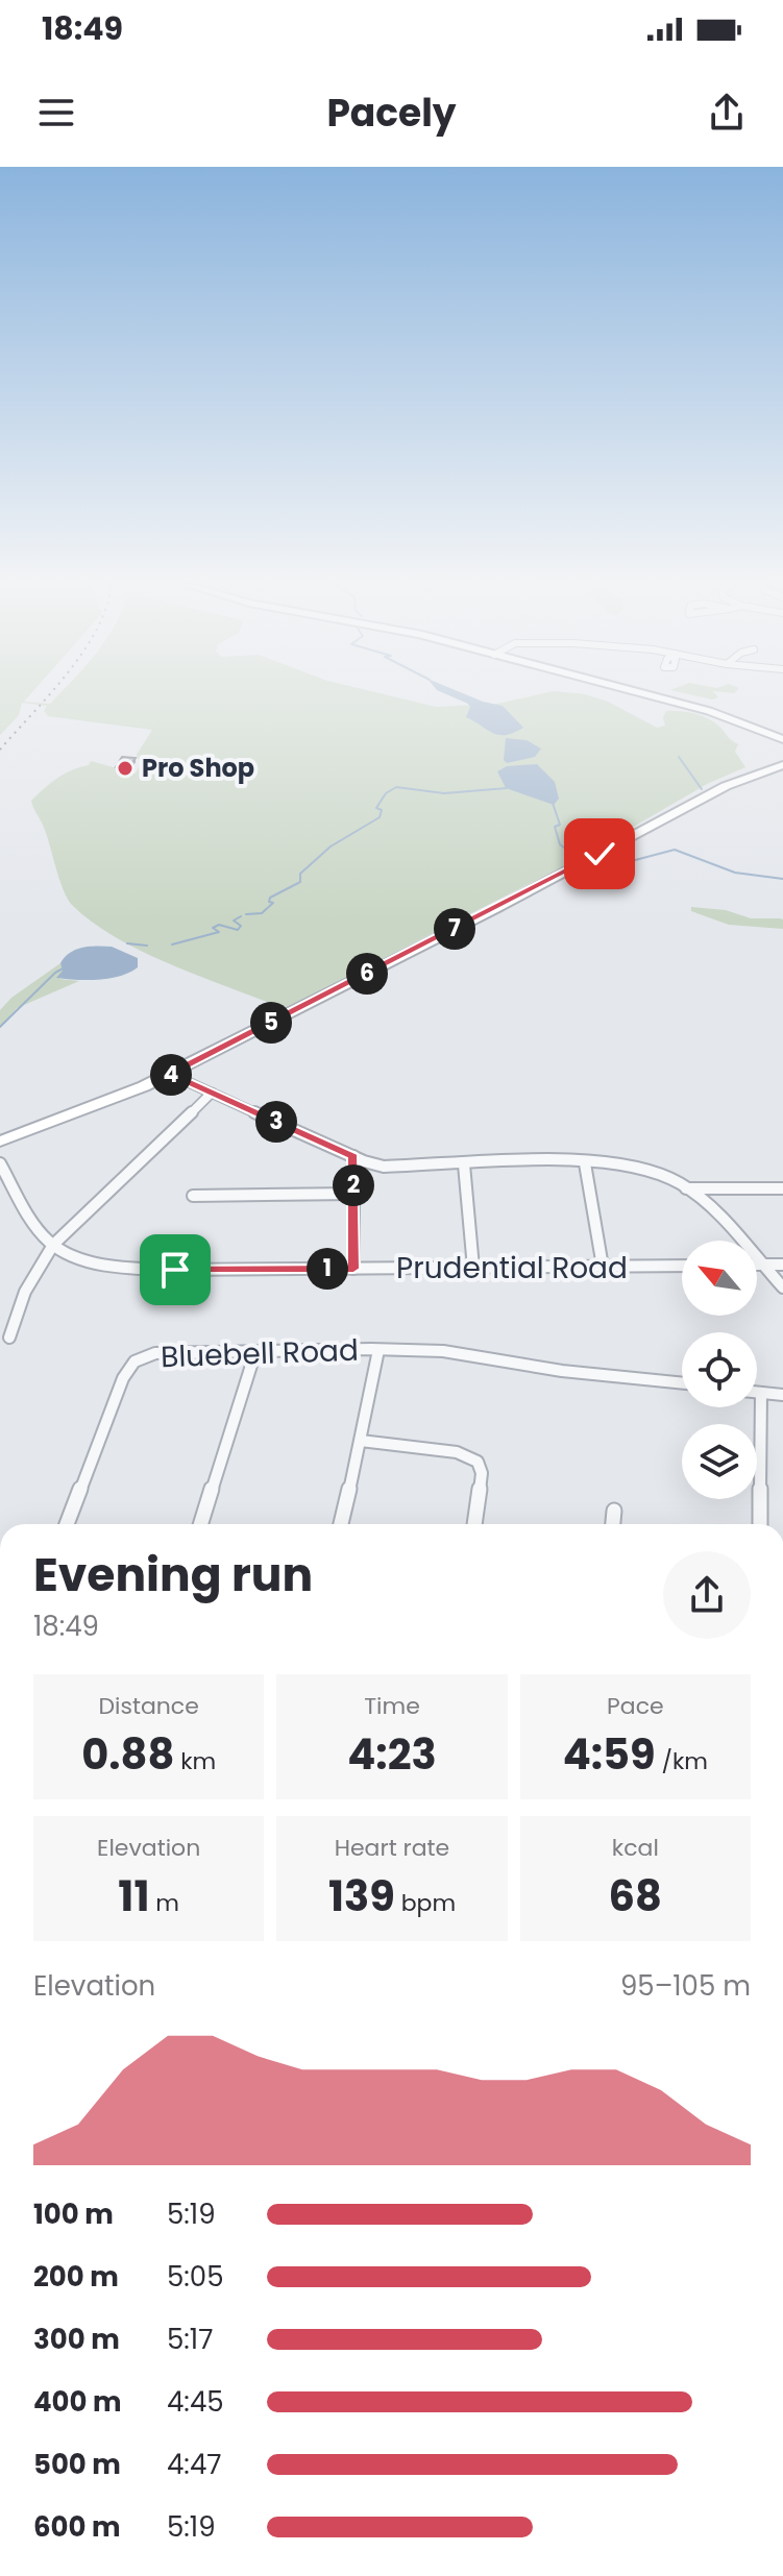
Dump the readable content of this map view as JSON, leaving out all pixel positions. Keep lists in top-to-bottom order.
{
  "streets": {
    "street": ["Prudential Road", "Bluebell Road"]
  },
  "places": ["Pro Shop"],
  "north": "top left",
  "page": {
    "status": "18:49",
    "header": "Pacely",
    "pins": [
      "7",
      "6",
      "5",
      "4",
      "3",
      "2",
      "1"
    ],
    "heading": ["Evening run", "18:49"],
    "stats": [
      ["Distance", "0.88 km"],
      ["Time", "4:23"],
      ["Pace", "4:59 /km"],
      ["Elevation", "11 m"],
      ["Heart rate", "139 bpm"],
      ["kcal", "68"]
    ],
    "chart": ["Elevation", "95–105 m"],
    "list": [
      {
        "name": "100 m",
        "note": "5:19"
      },
      {
        "name": "200 m",
        "note": "5:05"
      },
      {
        "name": "300 m",
        "note": "5:17"
      },
      {
        "name": "400 m",
        "note": "4:45"
      },
      {
        "name": "500 m",
        "note": "4:47"
      },
      {
        "name": "600 m",
        "note": "5:19"
      }
    ]
  }
}
